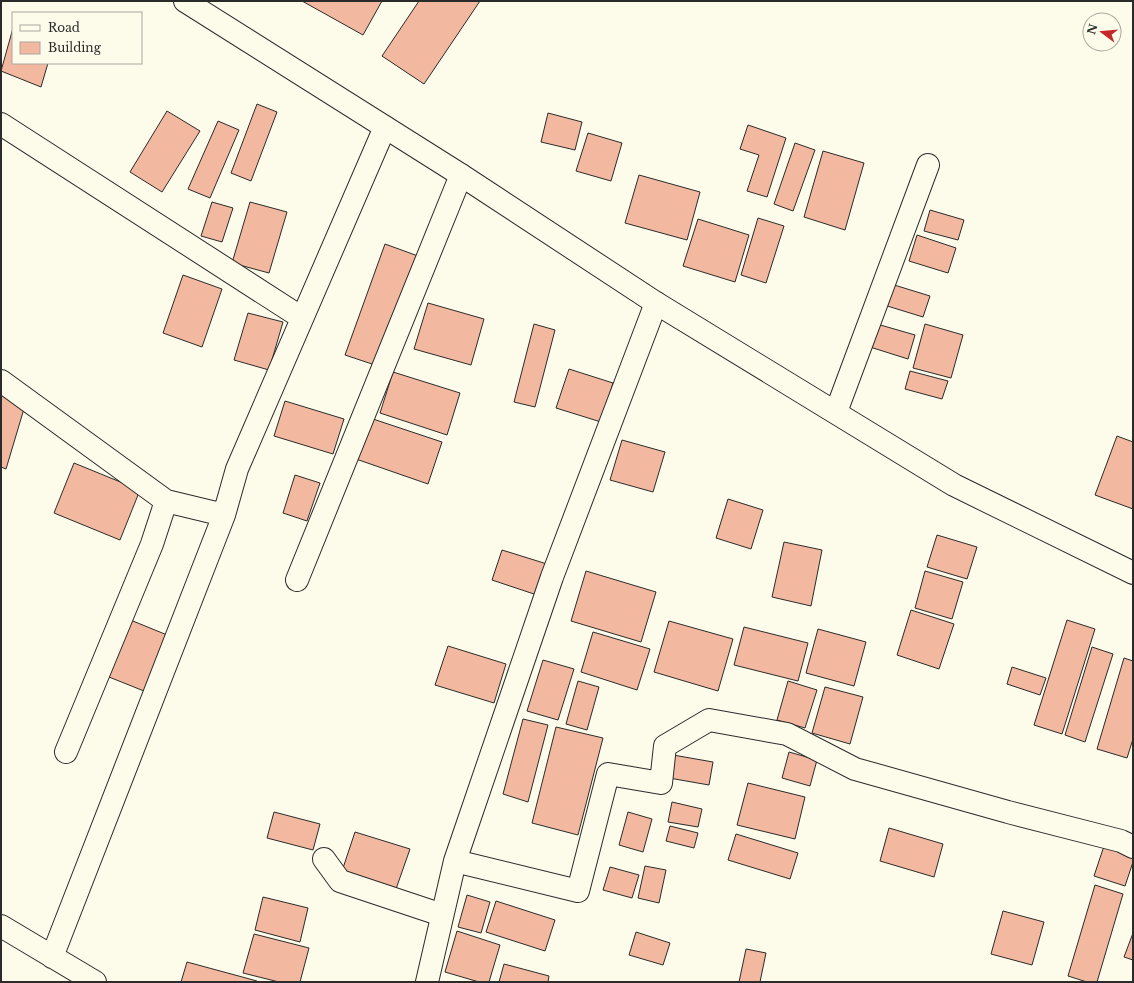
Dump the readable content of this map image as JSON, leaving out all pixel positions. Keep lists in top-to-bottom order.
{
  "legend": ["Road", "Building"],
  "north": "left"
}
